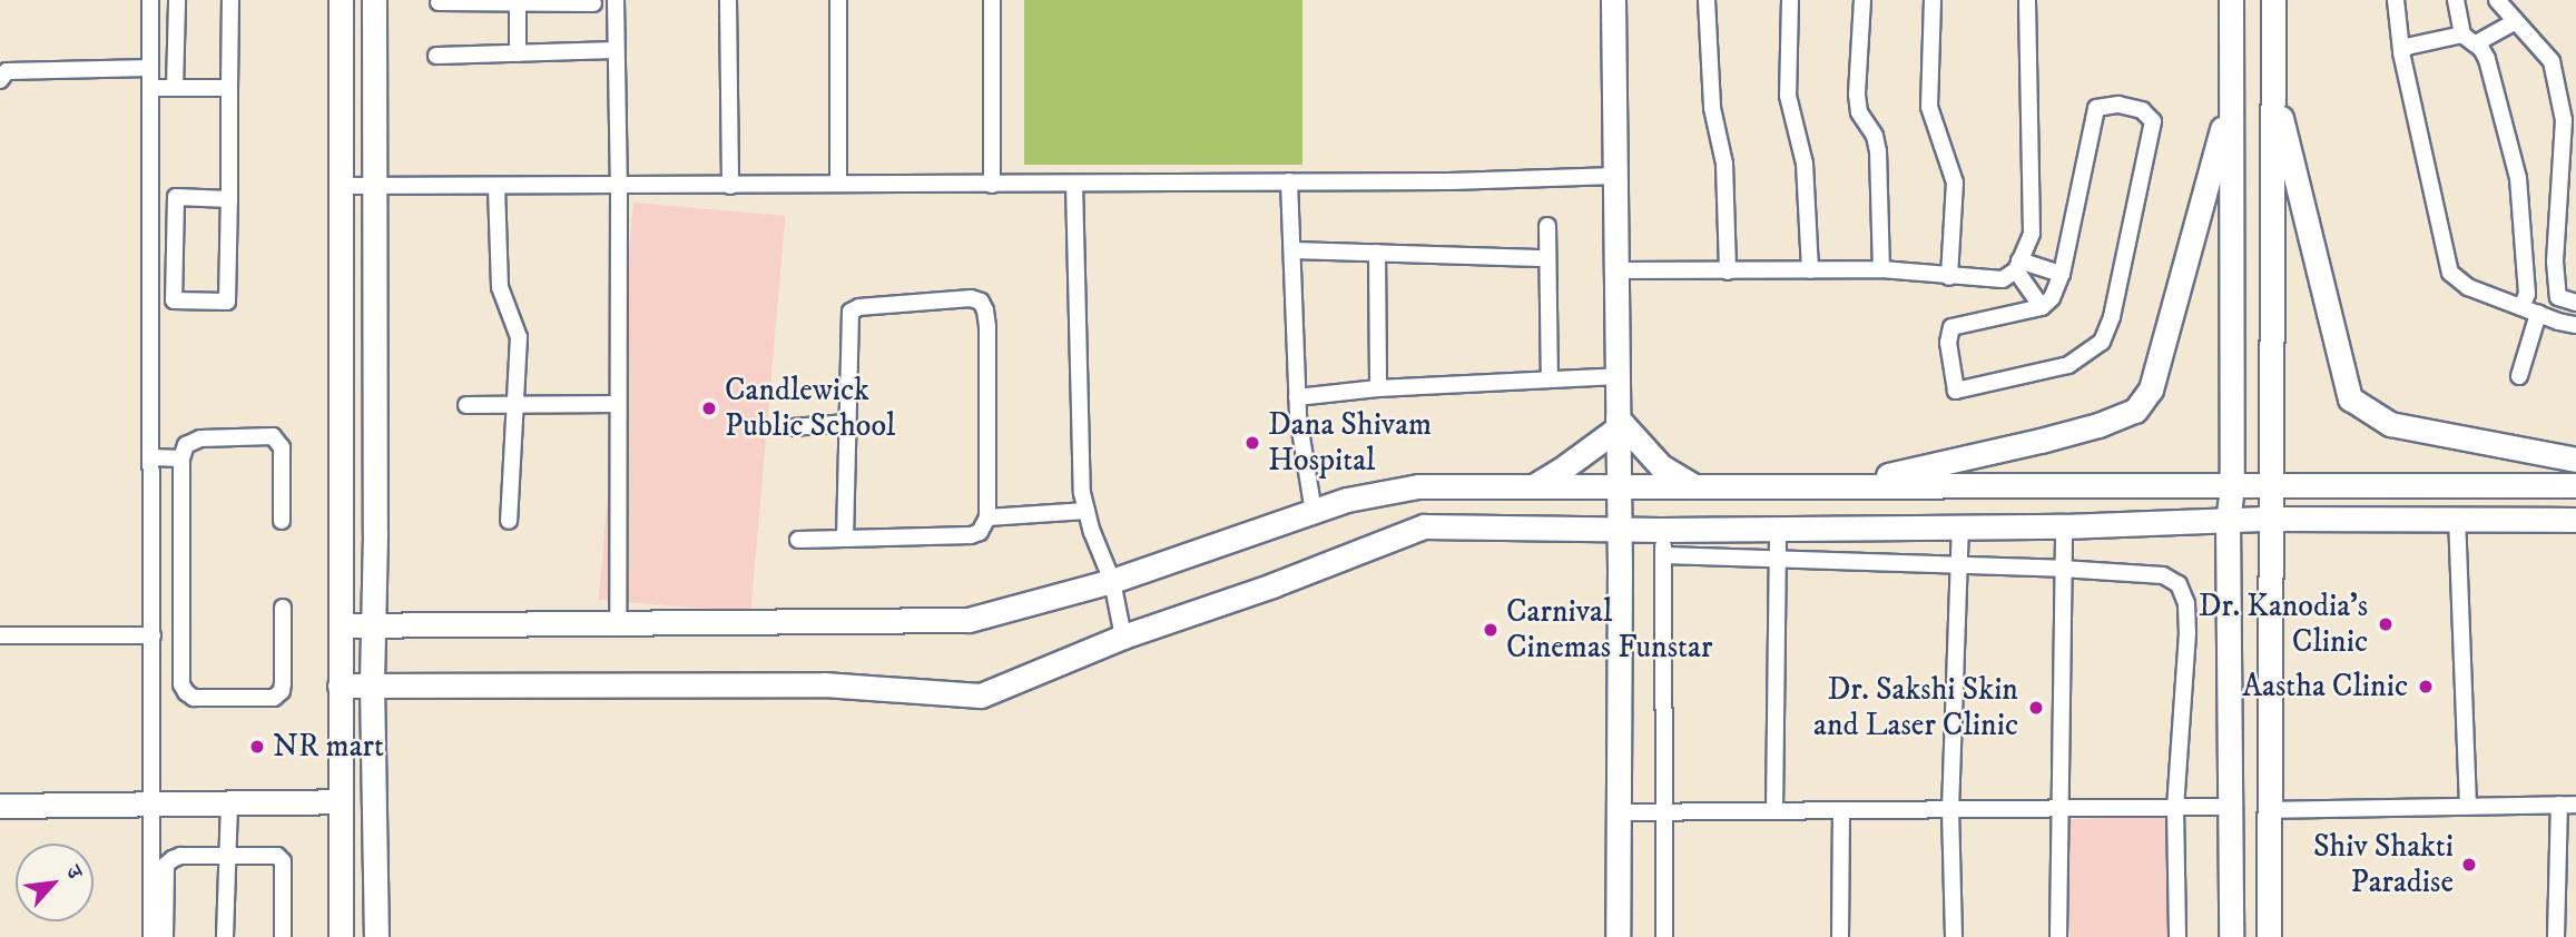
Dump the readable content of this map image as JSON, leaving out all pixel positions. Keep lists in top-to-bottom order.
{
  "places": [
    "Candlewick Public School",
    "Dana Shivam Hospital",
    "Dr. Kanodia's Clinic",
    "Carnival Cinemas Funstar",
    "Aastha Clinic",
    "Dr. Sakshi Skin and Laser Clinic",
    "NR mart",
    "Shiv Shakti Paradise"
  ],
  "north": "top right"
}
